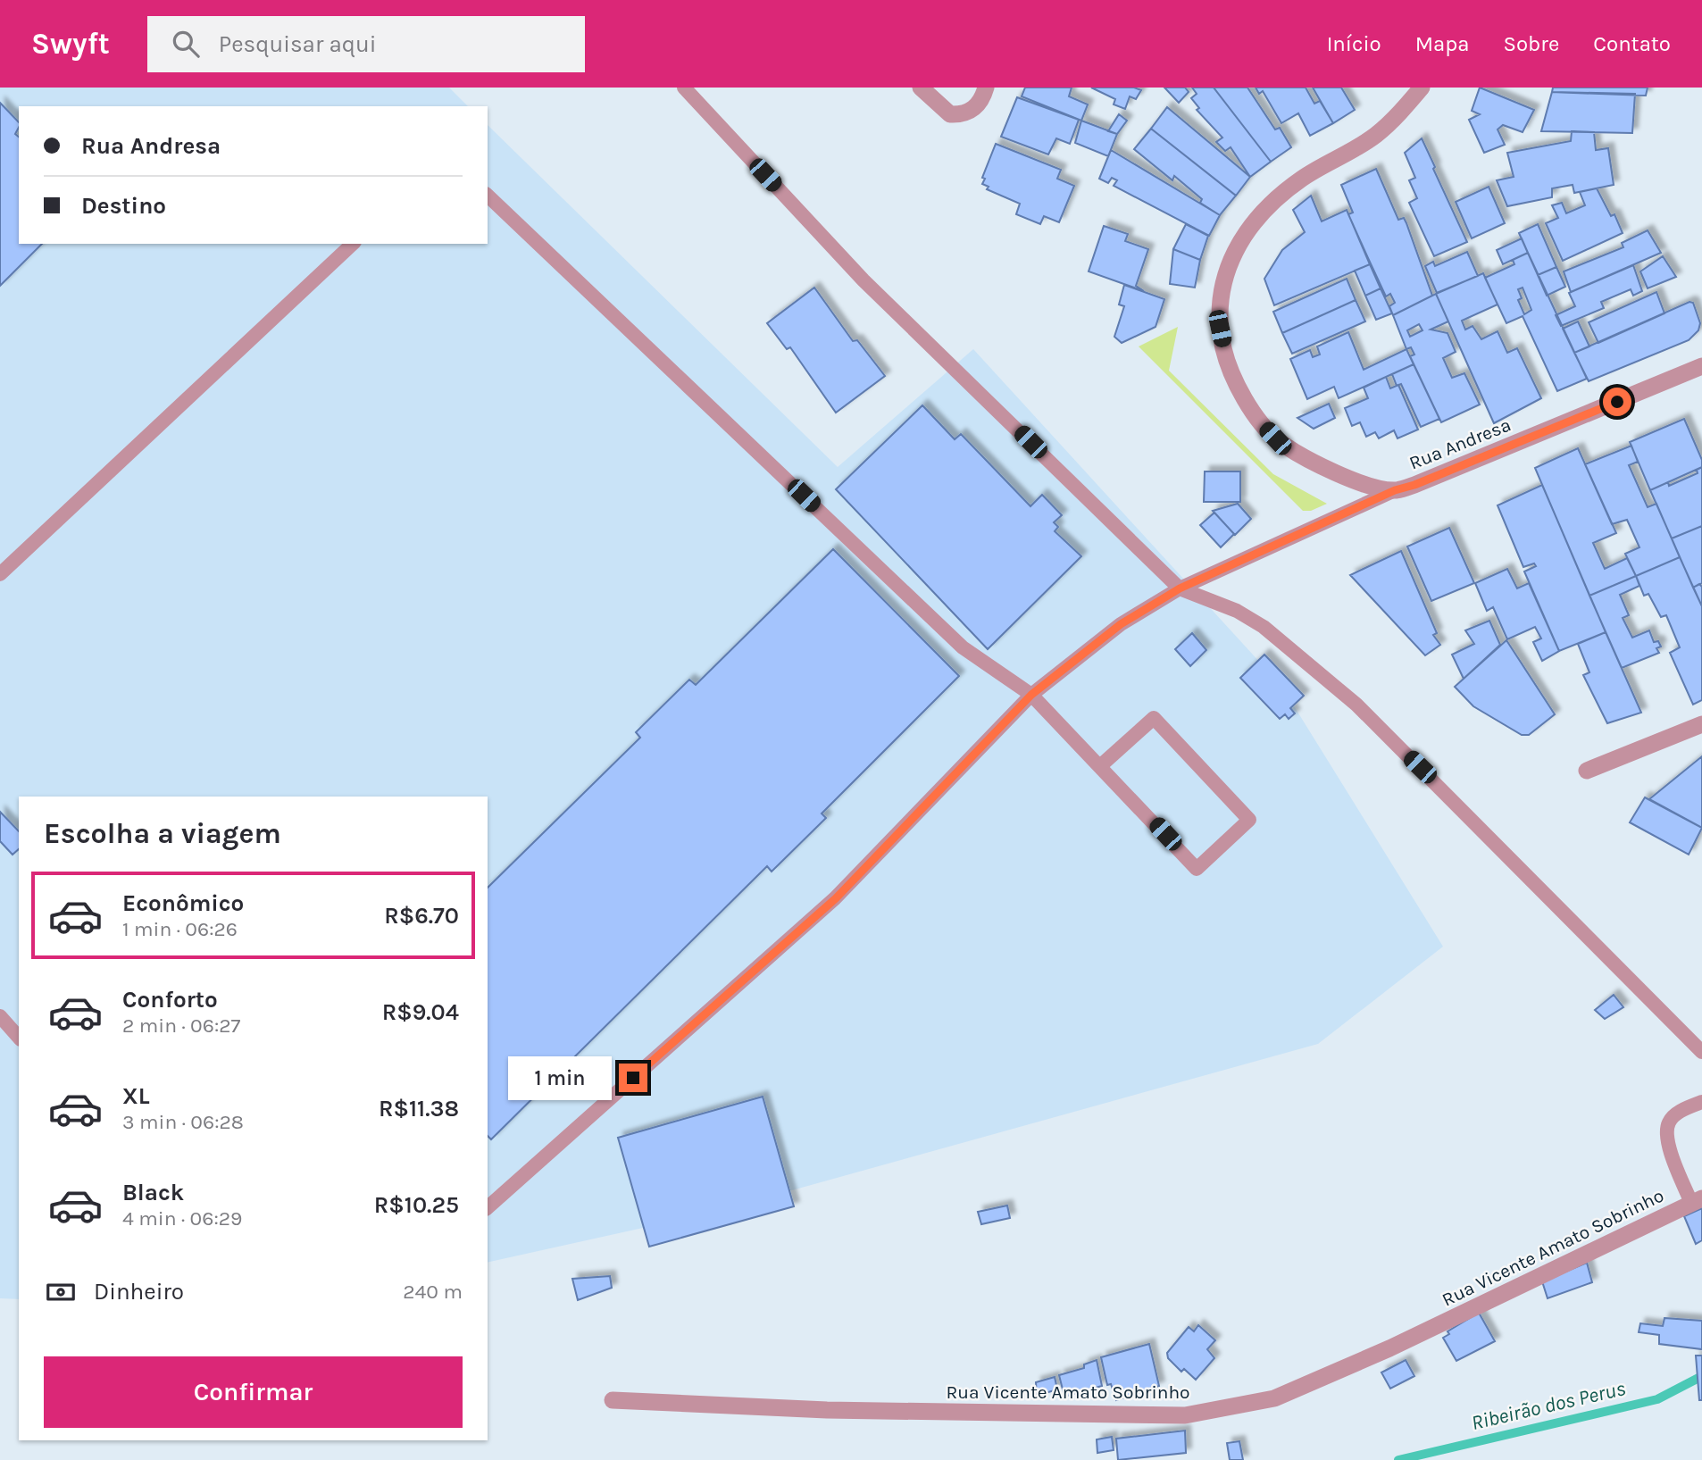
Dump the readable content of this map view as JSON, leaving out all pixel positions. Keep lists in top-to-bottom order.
{
  "streets": {
    "street": ["Rua Andresa", "Rua Vicente Amato Sobrinho"]
  },
  "water": ["Ribeirão dos Perus"],
  "page": {
    "header": "Swyft",
    "search": "Pesquisar aqui",
    "nav": [
      "Início",
      "Mapa",
      "Sobre",
      "Contato"
    ],
    "banner": ["Rua Andresa", "Destino"],
    "heading": "Escolha a viagem",
    "list": [
      {
        "name": "Econômico",
        "note": "1 min · 06:26",
        "value": "R$6.70"
      },
      {
        "name": "Conforto",
        "note": "2 min · 06:27",
        "value": "R$9.04"
      },
      {
        "name": "XL",
        "note": "3 min · 06:28",
        "value": "R$11.38"
      },
      {
        "name": "Black",
        "note": "4 min · 06:29",
        "value": "R$10.25"
      }
    ],
    "bubble": "1 min",
    "pay": ["Dinheiro", "240 m"],
    "buttons": "Confirmar"
  }
}
